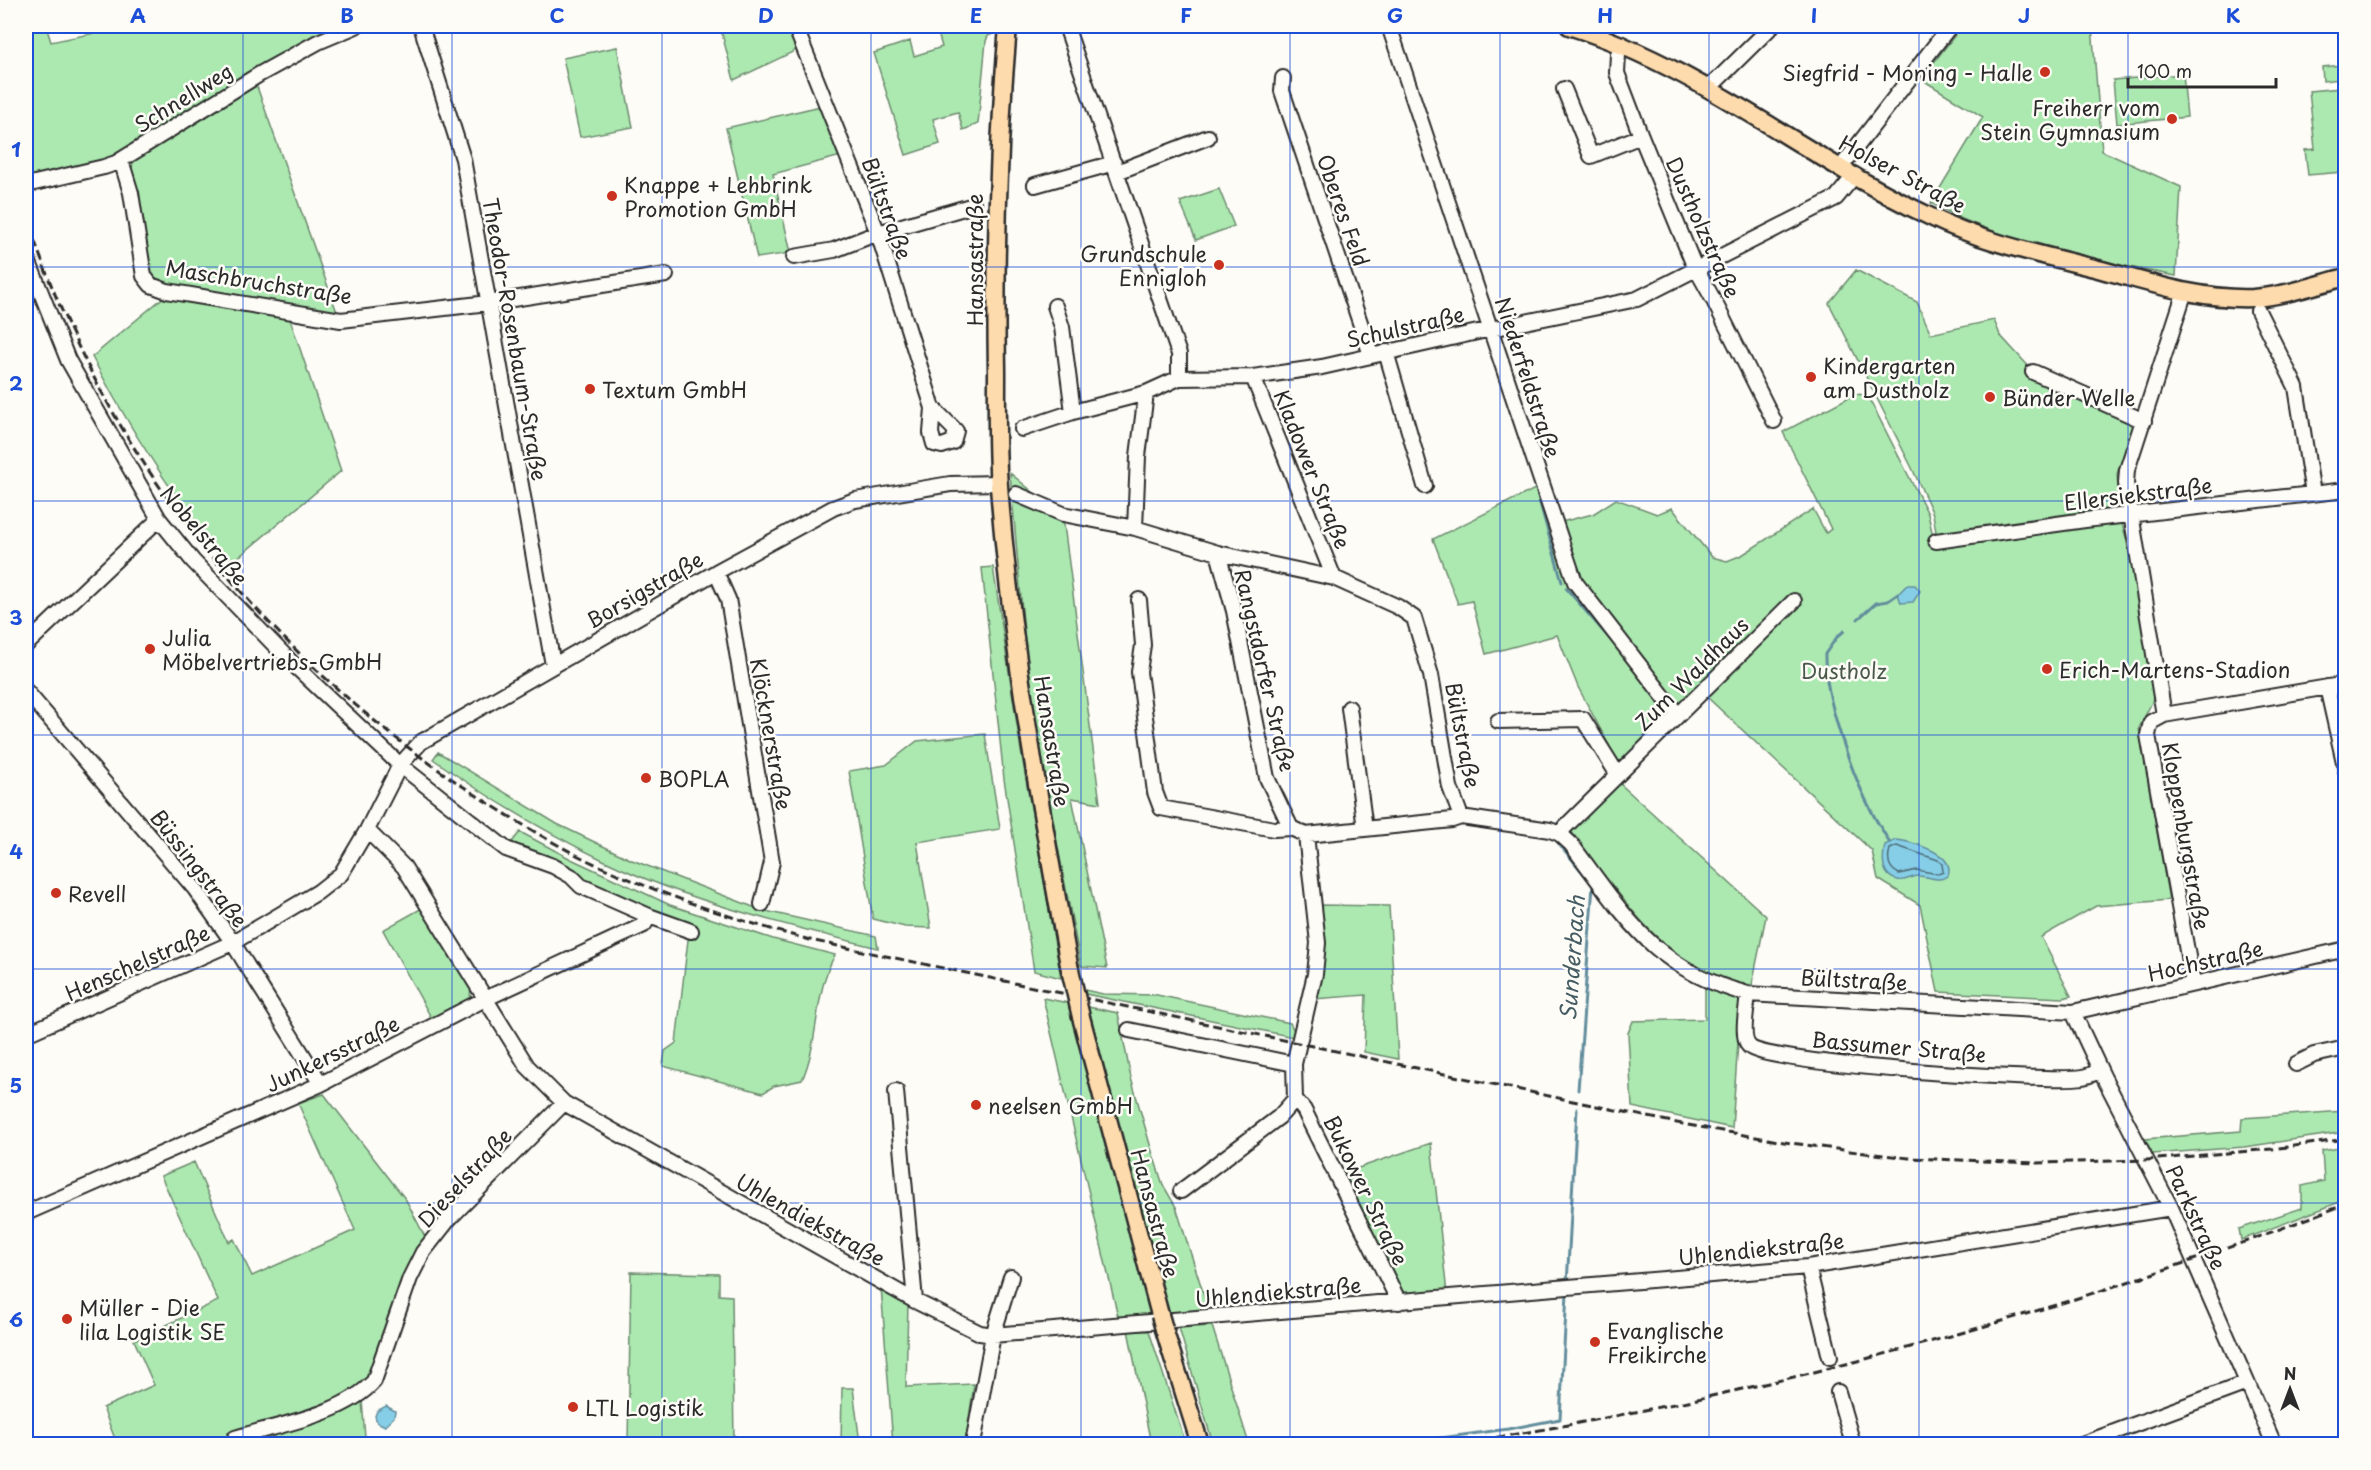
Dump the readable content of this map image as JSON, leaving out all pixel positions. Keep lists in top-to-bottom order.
{
  "streets": {
    "main road": ["Holser Straße", "Hansastraße"],
    "street": [
      "Schnellweg",
      "Bültstraße",
      "Oberes Feld",
      "Dustholzstraße",
      "Maschbruchstraße",
      "Schulstraße",
      "Theodor-Rosenbaum-Straße",
      "Niederfeldstraße",
      "Kladower Straße",
      "Ellersiekstraße",
      "Nobelstraße",
      "Borsigstraße",
      "Rangstdorfer Straße",
      "Zum Waldhaus",
      "Klöcknerstraße",
      "Kloppenburgstraße",
      "Büssingstraße",
      "Hochstraße",
      "Henschelstraße",
      "Bassumer Straße",
      "Junkersstraße",
      "Dieselstraße",
      "Bukower Straße",
      "Parkstraße",
      "Uhlendiekstraße"
    ]
  },
  "crossings": [
    ["Schnellweg", "Maschbruchstraße"],
    ["Holser Straße", "Dustholzstraße"],
    ["Holser Straße", "Schulstraße"],
    ["Holser Straße", "Kloppenburgstraße"],
    ["Bültstraße", "Kladower Straße"],
    ["Bültstraße", "Rangstdorfer Straße"],
    ["Bültstraße", "Zum Waldhaus"],
    ["Bültstraße", "Hochstraße"],
    ["Bültstraße", "Bassumer Straße"],
    ["Bültstraße", "Parkstraße"],
    ["Oberes Feld", "Schulstraße"],
    ["Dustholzstraße", "Schulstraße"],
    ["Hansastraße", "Borsigstraße"],
    ["Maschbruchstraße", "Theodor-Rosenbaum-Straße"],
    ["Schulstraße", "Niederfeldstraße"],
    ["Schulstraße", "Kladower Straße"],
    ["Theodor-Rosenbaum-Straße", "Borsigstraße"],
    ["Niederfeldstraße", "Zum Waldhaus"],
    ["Ellersiekstraße", "Kloppenburgstraße"],
    ["Nobelstraße", "Borsigstraße"],
    ["Nobelstraße", "Junkersstraße"],
    ["Borsigstraße", "Klöcknerstraße"],
    ["Borsigstraße", "Henschelstraße"],
    ["Borsigstraße", "Uhlendiekstraße"],
    ["Kloppenburgstraße", "Hochstraße"],
    ["Büssingstraße", "Henschelstraße"],
    ["Büssingstraße", "Junkersstraße"],
    ["Hochstraße", "Parkstraße"],
    ["Henschelstraße", "Uhlendiekstraße"],
    ["Bassumer Straße", "Parkstraße"],
    ["Junkersstraße", "Uhlendiekstraße"],
    ["Dieselstraße", "Uhlendiekstraße"],
    ["Bukower Straße", "Uhlendiekstraße"],
    ["Parkstraße", "Uhlendiekstraße"]
  ],
  "water": ["Sunderbach"],
  "parks": ["Dustholz"],
  "places": [
    "Siegfrid - Moning - Halle",
    "Freiherr vom Stein Gymnasium",
    "Knappe + Lehbrink Promotion GmbH",
    "Grundschule Ennigloh",
    "Kindergarten am Dustholz",
    "Textum GmbH",
    "Bünder Welle",
    "Julia Möbelvertriebs-GmbH",
    "Erich-Martens-Stadion",
    "BOPLA",
    "Revell",
    "neelsen GmbH",
    "Müller - Die lila Logistik SE",
    "Evanglische Freikirche",
    "LTL Logistik"
  ],
  "scale_bar": "100 m",
  "north": "top",
  "grid": {
    "columns": [
      "A",
      "B",
      "C",
      "D",
      "E",
      "F",
      "G",
      "H",
      "I",
      "J",
      "K"
    ],
    "rows": [
      "1",
      "2",
      "3",
      "4",
      "5",
      "6"
    ]
  }
}
